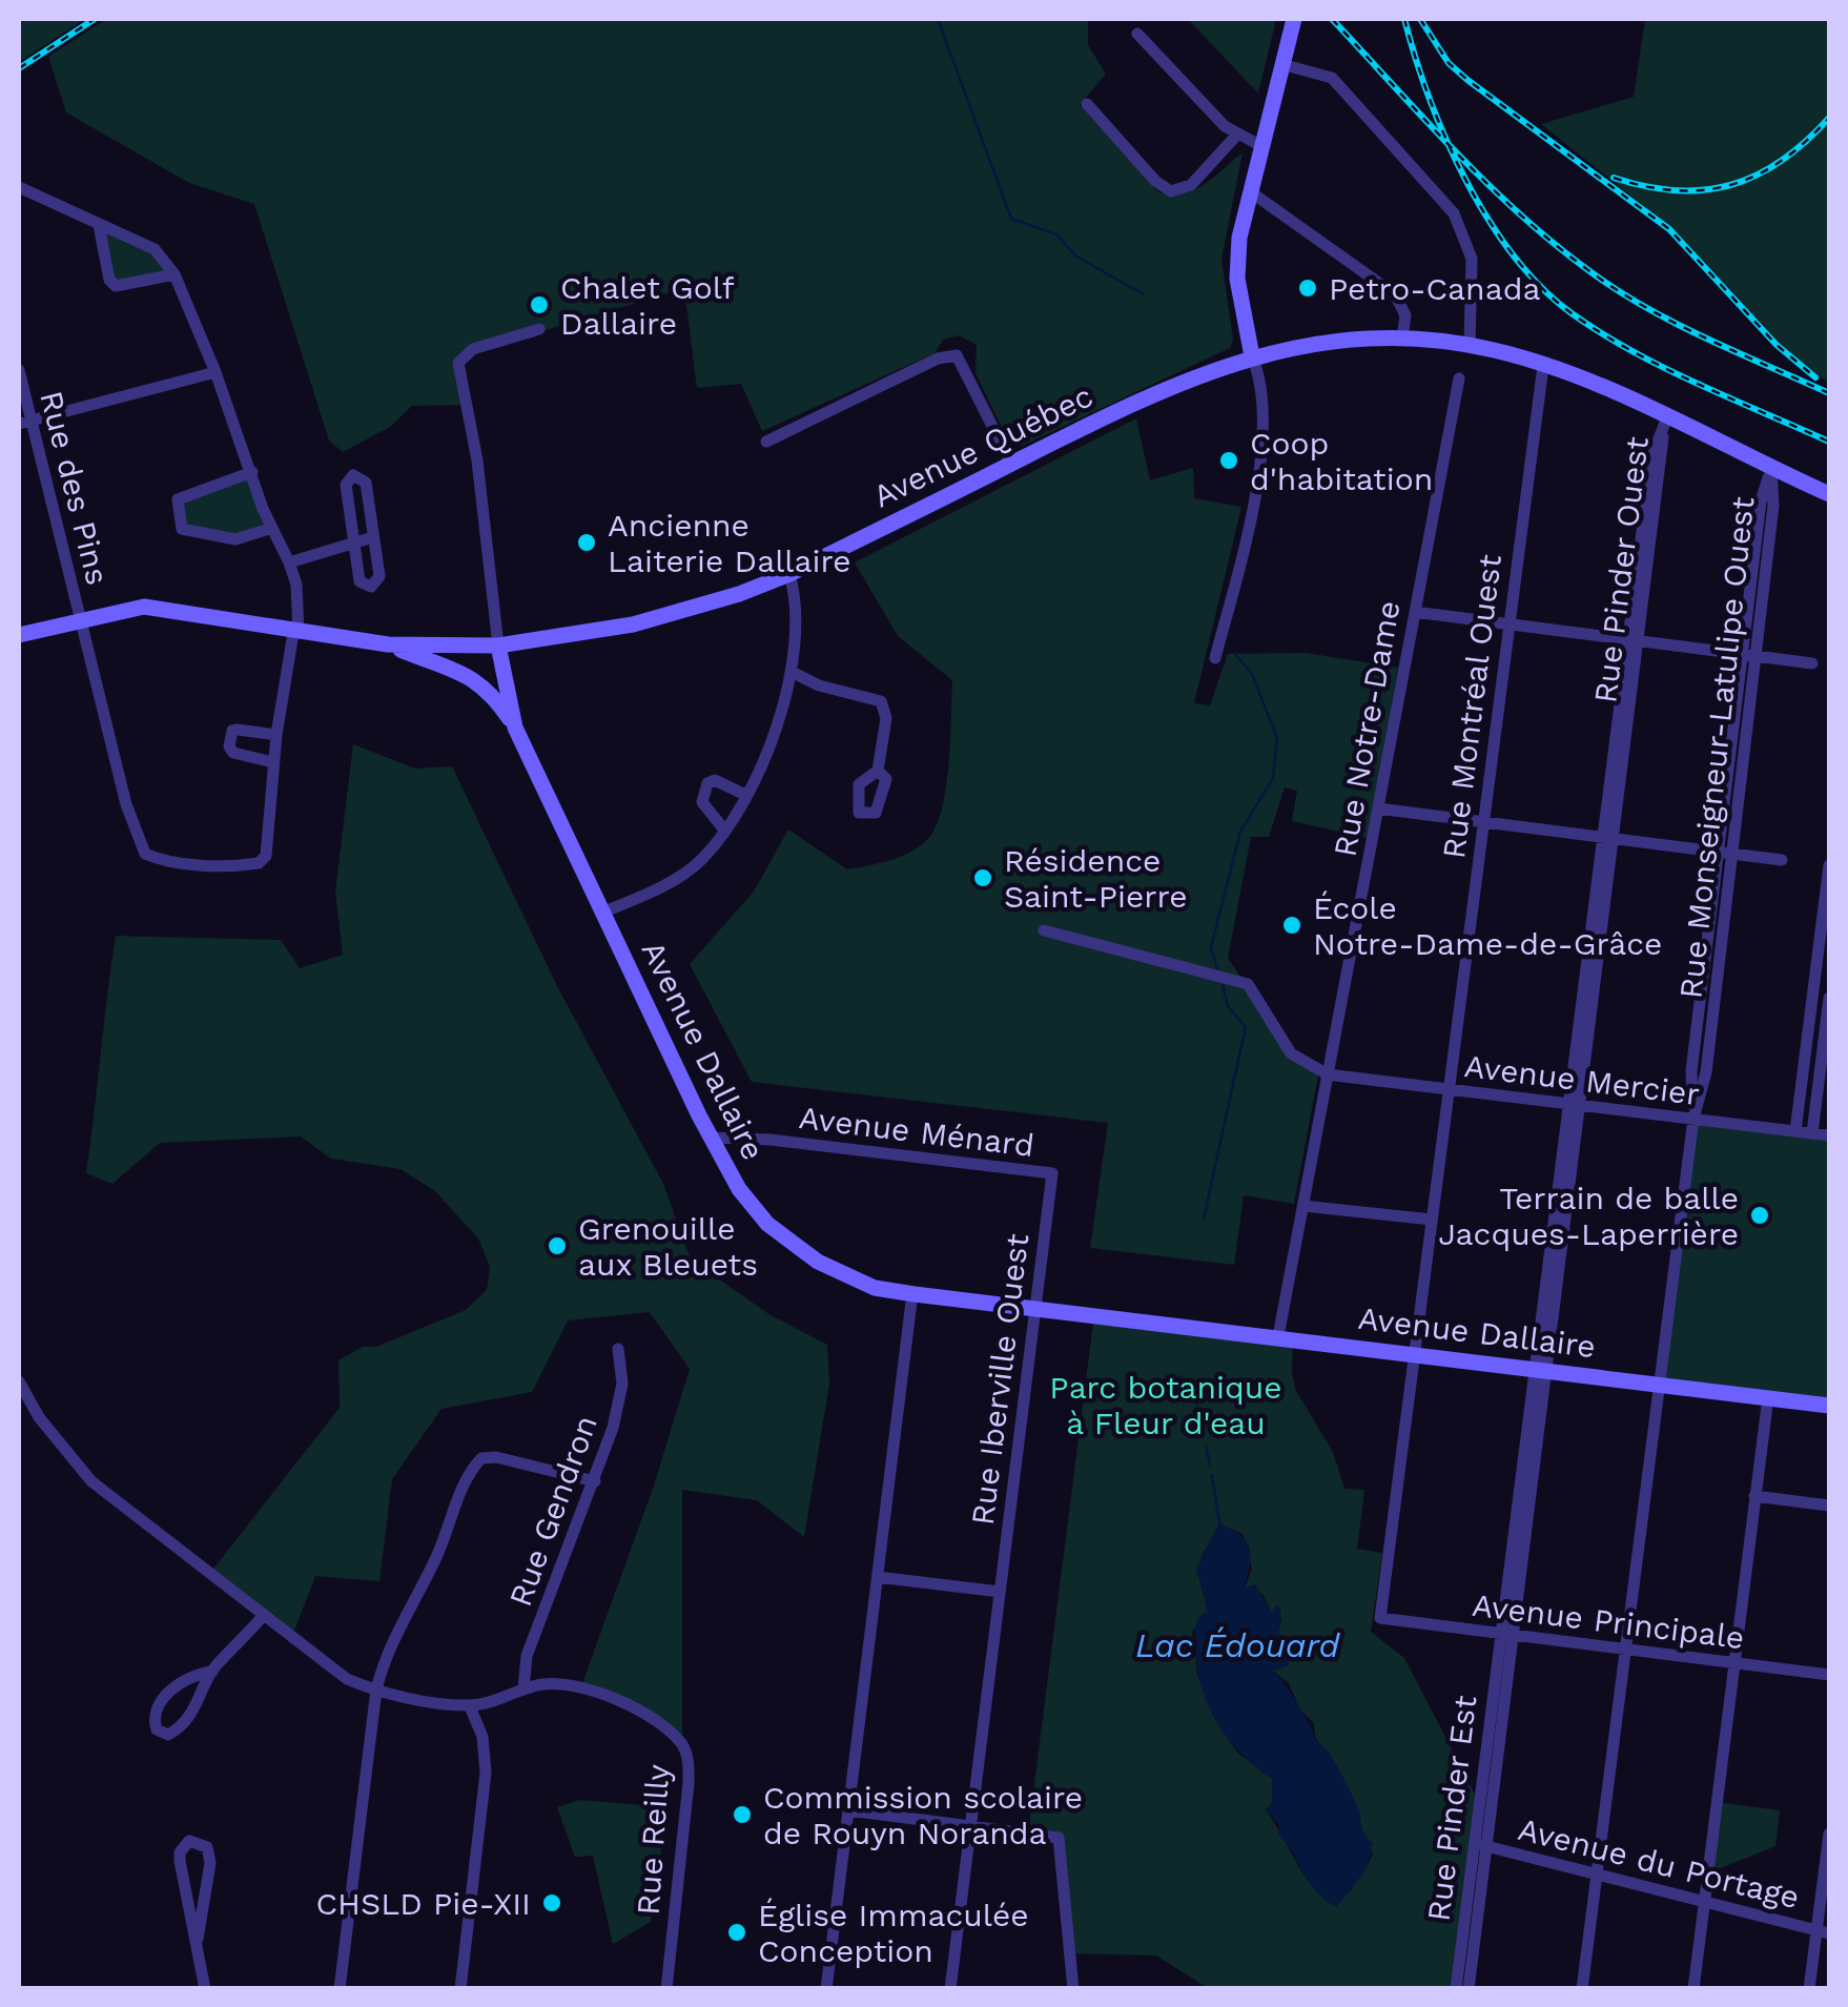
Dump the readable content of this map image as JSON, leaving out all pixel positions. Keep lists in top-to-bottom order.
{
  "streets": {
    "street": [
      "Avenue Québec",
      "Rue des Pins",
      "Rue Pinder Ouest",
      "Rue Montréal Ouest",
      "Rue Notre-Dame",
      "Rue Monseigneur-Latulipe Ouest",
      "Avenue Dallaire",
      "Avenue Mercier",
      "Avenue Ménard",
      "Rue Iberville Ouest",
      "Rue Gendron",
      "Avenue Principale",
      "Rue Pinder Est",
      "Rue Reilly",
      "Avenue du Portage"
    ]
  },
  "crossings": [
    ["Avenue Québec", "Rue des Pins"],
    ["Avenue Québec", "Rue Pinder Ouest"],
    ["Avenue Québec", "Rue Montréal Ouest"],
    ["Avenue Québec", "Rue Monseigneur-Latulipe Ouest"],
    ["Avenue Québec", "Avenue Dallaire"],
    ["Rue Pinder Ouest", "Avenue Dallaire"],
    ["Rue Pinder Ouest", "Avenue Mercier"],
    ["Rue Pinder Ouest", "Avenue Principale"],
    ["Rue Pinder Ouest", "Rue Pinder Est"],
    ["Rue Montréal Ouest", "Avenue Dallaire"],
    ["Rue Montréal Ouest", "Avenue Mercier"],
    ["Rue Montréal Ouest", "Avenue Principale"],
    ["Rue Notre-Dame", "Avenue Dallaire"],
    ["Rue Notre-Dame", "Avenue Mercier"],
    ["Rue Monseigneur-Latulipe Ouest", "Avenue Dallaire"],
    ["Rue Monseigneur-Latulipe Ouest", "Avenue Mercier"],
    ["Rue Monseigneur-Latulipe Ouest", "Avenue Principale"],
    ["Rue Monseigneur-Latulipe Ouest", "Avenue du Portage"],
    ["Avenue Dallaire", "Avenue Ménard"],
    ["Avenue Dallaire", "Rue Iberville Ouest"],
    ["Avenue Ménard", "Rue Iberville Ouest"],
    ["Rue Gendron", "Rue Reilly"],
    ["Avenue Principale", "Rue Pinder Est"],
    ["Rue Pinder Est", "Avenue du Portage"]
  ],
  "water": ["Lac Édouard"],
  "parks": ["Parc botanique à Fleur d'eau"],
  "places": [
    "Petro-Canada",
    "Chalet Golf Dallaire",
    "Coop d'habitation",
    "Ancienne Laiterie Dallaire",
    "Résidence Saint-Pierre",
    "École Notre-Dame-de-Grâce",
    "Terrain de balle Jacques-Laperrière",
    "Grenouille aux Bleuets",
    "Commission scolaire de Rouyn Noranda",
    "CHSLD Pie-XII",
    "Église Immaculée Conception"
  ]
}
